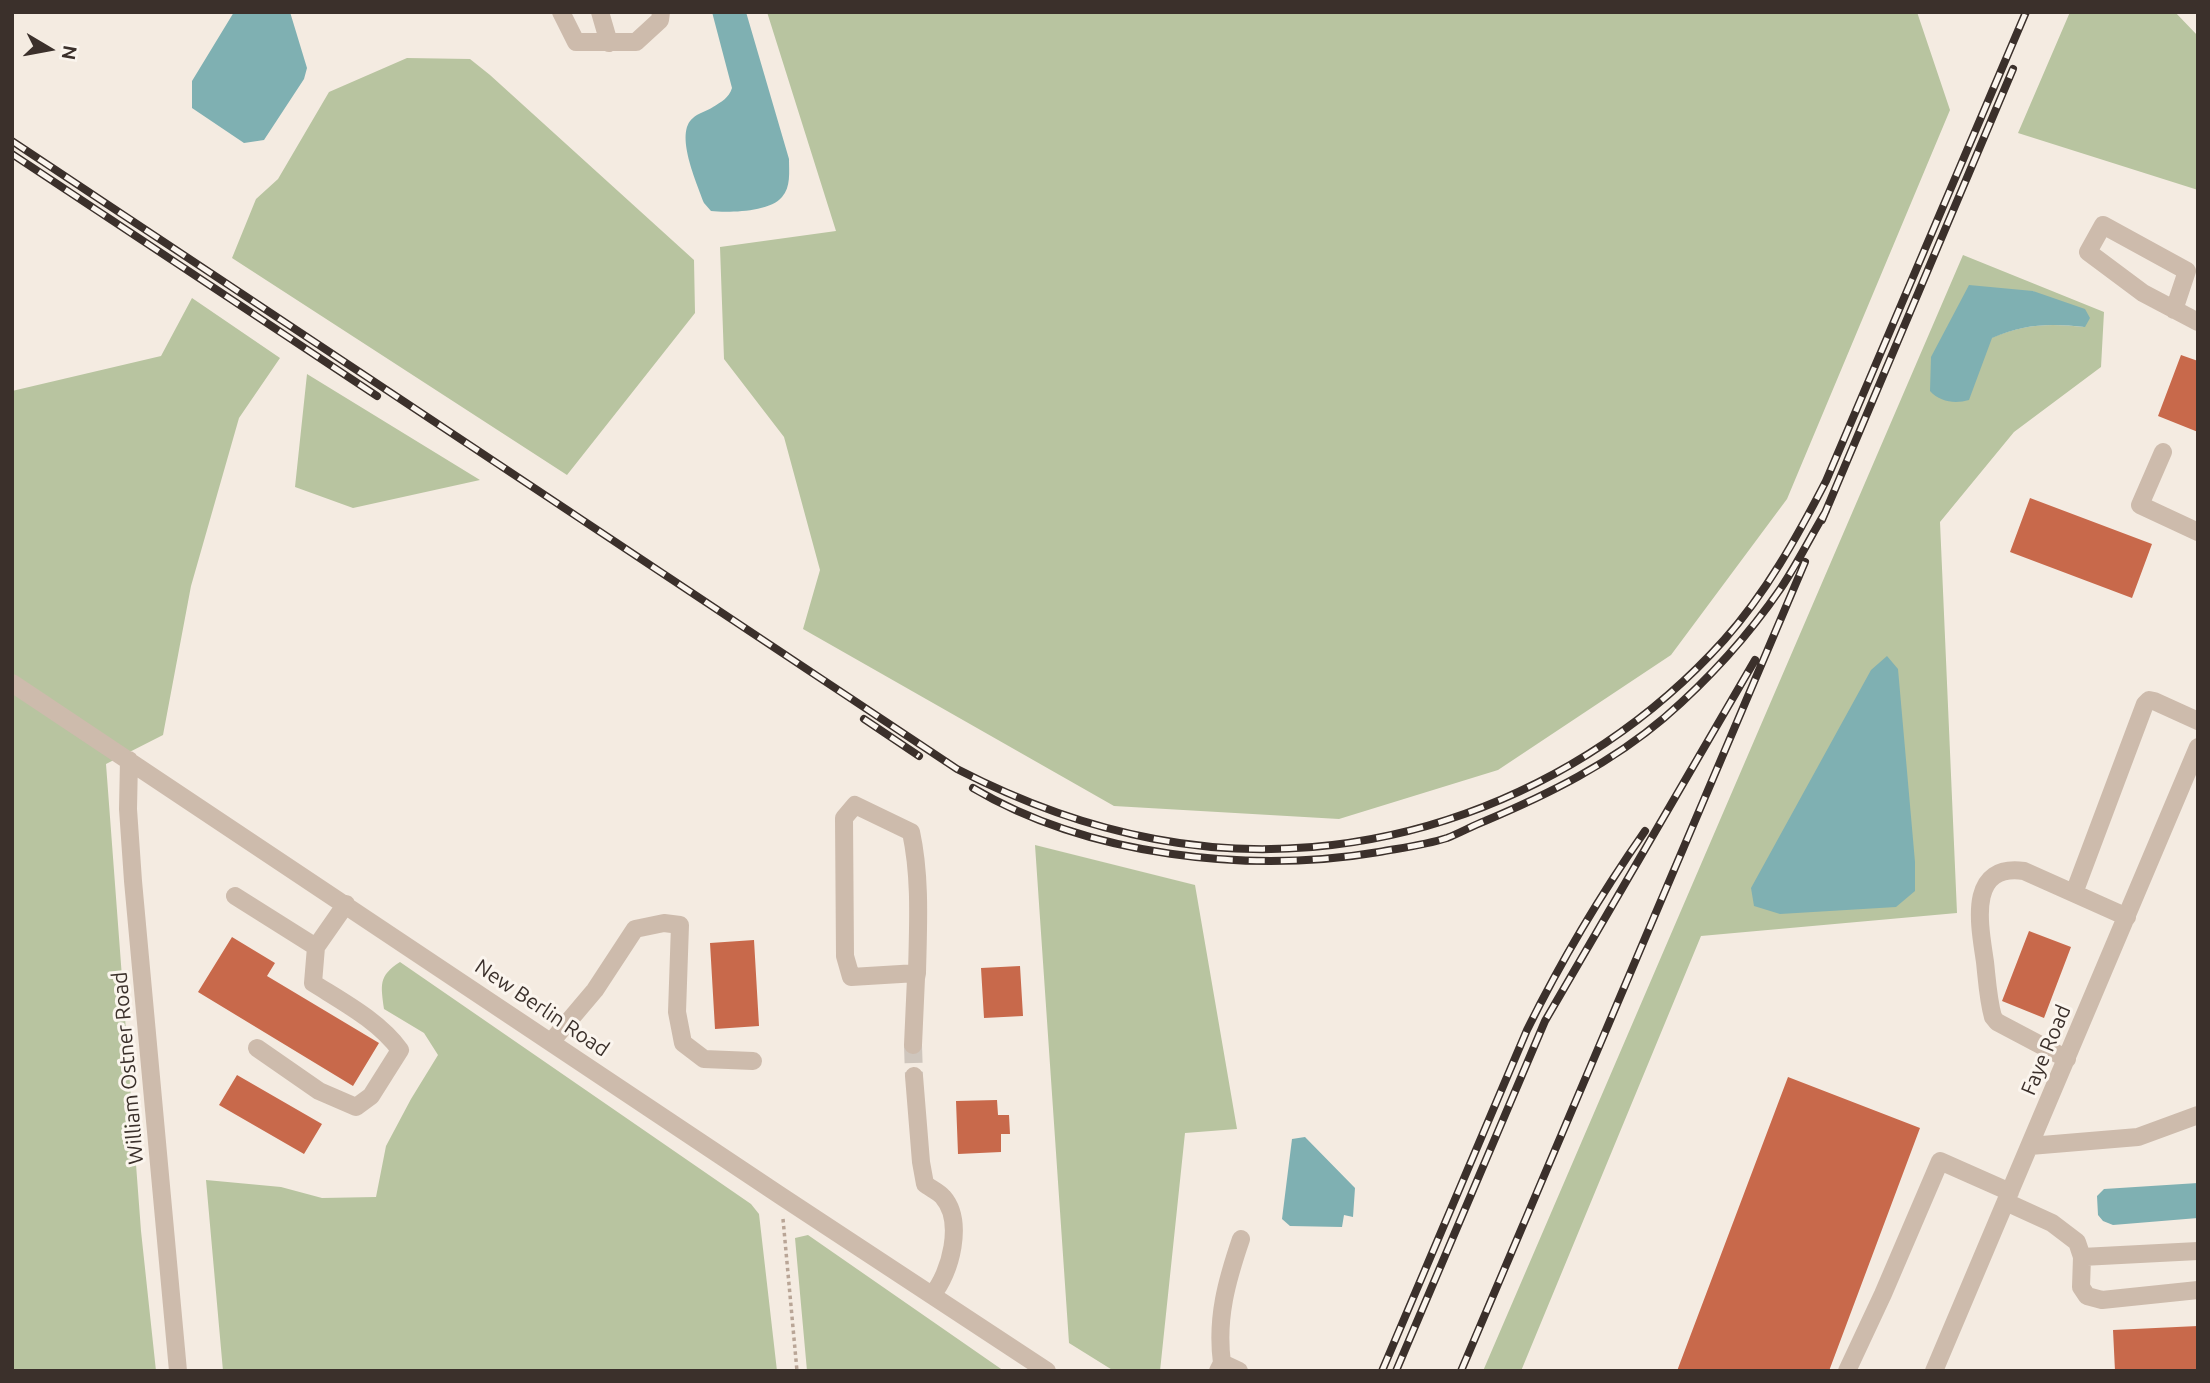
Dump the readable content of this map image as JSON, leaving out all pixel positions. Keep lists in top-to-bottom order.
{
  "streets": {
    "street": ["New Berlin Road", "Faye Road", "William Ostner Road"]
  },
  "crossings": [
    ["New Berlin Road", "William Ostner Road"]
  ],
  "north": "right"
}
